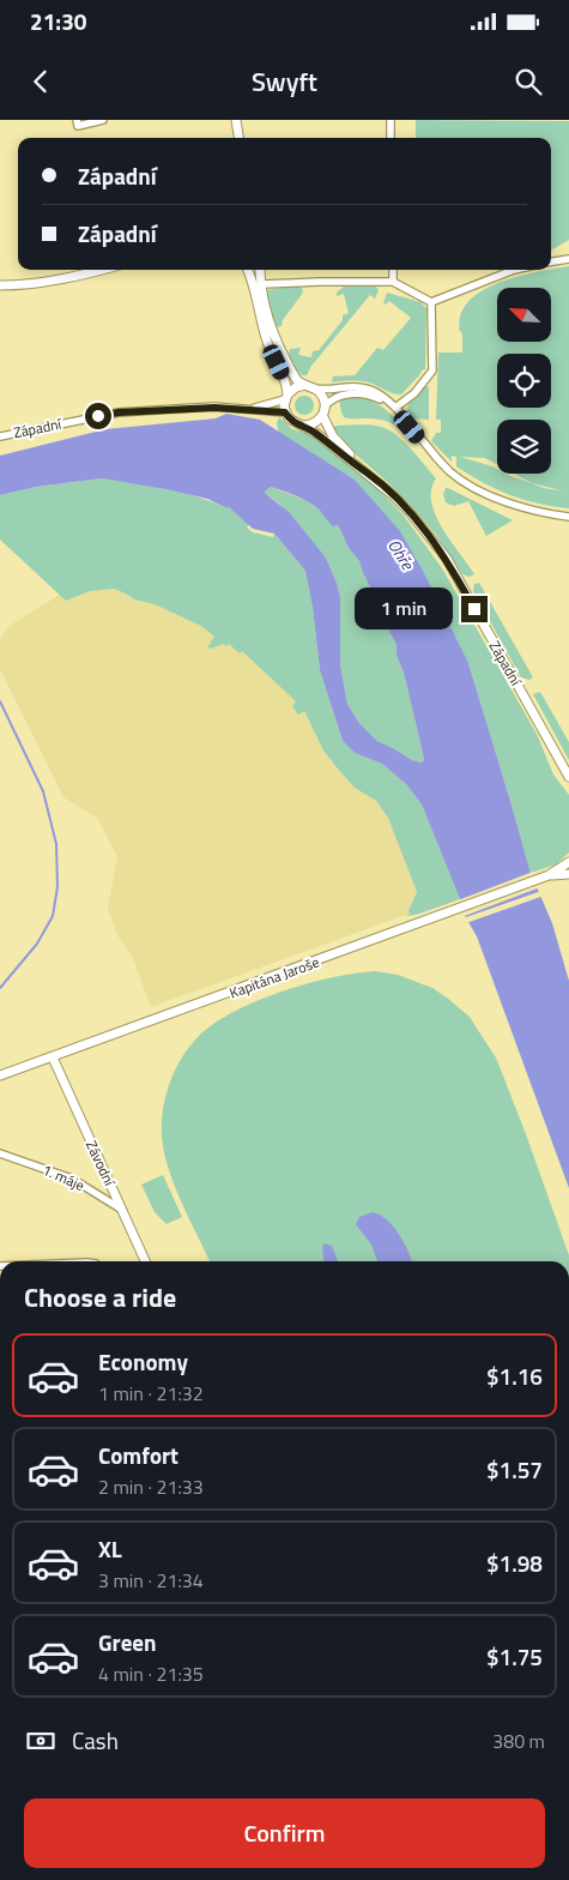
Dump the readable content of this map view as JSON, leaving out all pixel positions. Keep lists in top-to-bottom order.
{
  "streets": {
    "street": [
      "Západní",
      "Kapitána Jaroše",
      "Závodní",
      "1. máje"
    ]
  },
  "crossings": [
    ["Kapitána Jaroše", "Závodní"],
    ["Závodní", "1. máje"]
  ],
  "water": ["Ohře"],
  "north": "top left",
  "page": {
    "status": "21:30",
    "header": "Swyft",
    "banner": ["Západní", "Západní"],
    "bubble": "1 min",
    "heading": "Choose a ride",
    "list": [
      {
        "name": "Economy",
        "note": "1 min · 21:32",
        "value": "$1.16"
      },
      {
        "name": "Comfort",
        "note": "2 min · 21:33",
        "value": "$1.57"
      },
      {
        "name": "XL",
        "note": "3 min · 21:34",
        "value": "$1.98"
      },
      {
        "name": "Green",
        "note": "4 min · 21:35",
        "value": "$1.75"
      }
    ],
    "pay": ["Cash", "380 m"],
    "buttons": "Confirm"
  }
}
